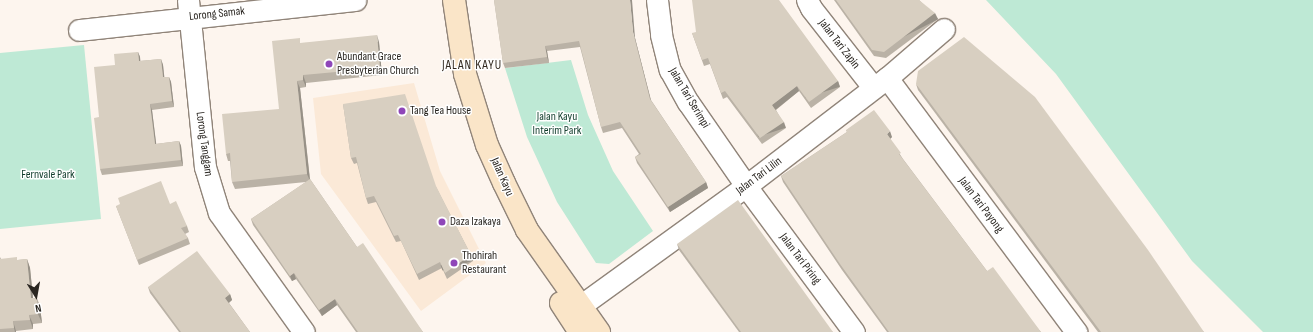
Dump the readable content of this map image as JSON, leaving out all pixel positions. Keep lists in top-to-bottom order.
{
  "streets": {
    "main road": ["Jalan Kayu"],
    "street": [
      "Lorong Samak",
      "Jalan Tari Zapin",
      "Jalan Tari Serimpi",
      "Lorong Tanggam",
      "Jalan Tari Lilin",
      "Jalan Tari Payong",
      "Jalan Tari Piring"
    ]
  },
  "crossings": [
    ["Lorong Samak", "Lorong Tanggam"],
    ["Jalan Tari Zapin", "Jalan Tari Lilin"],
    ["Jalan Tari Zapin", "Jalan Tari Payong"],
    ["Jalan Tari Serimpi", "Jalan Tari Lilin"],
    ["Jalan Tari Serimpi", "Jalan Tari Piring"],
    ["Jalan Tari Lilin", "Jalan Kayu"],
    ["Jalan Tari Lilin", "Jalan Tari Payong"],
    ["Jalan Tari Lilin", "Jalan Tari Piring"]
  ],
  "districts": ["JALAN KAYU"],
  "parks": ["Jalan Kayu Interim Park", "Fernvale Park"],
  "places": [
    "Abundant Grace Presbyterian Church",
    "Tang Tea House",
    "Daza Izakaya",
    "Thohirah Restaurant"
  ],
  "north": "bottom"
}
